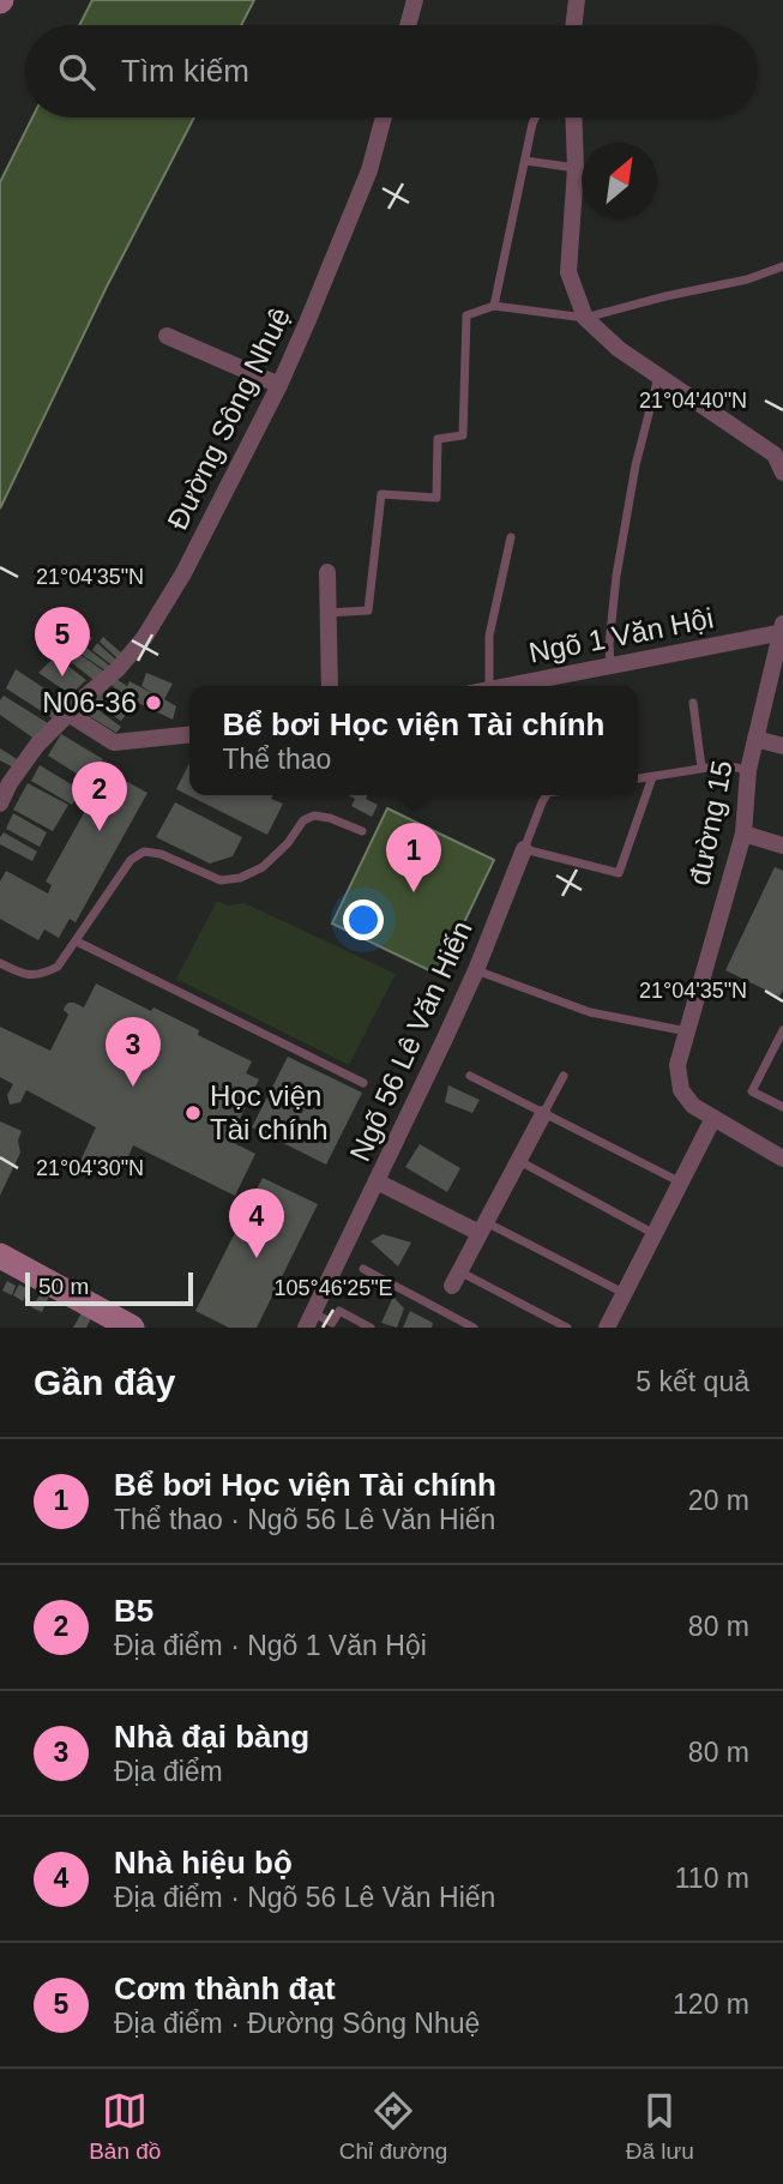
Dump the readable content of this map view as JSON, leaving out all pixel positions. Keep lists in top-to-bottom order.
{
  "streets": {
    "street": [
      "Đường Sông Nhuệ",
      "Ngõ 1 Văn Hội",
      "đường 15",
      "Ngõ 56 Lê Văn Hiến"
    ]
  },
  "crossings": [
    ["Ngõ 1 Văn Hội", "đường 15"]
  ],
  "places": ["N06-36", "Học viện Tài chính"],
  "scale_bar": "50 m",
  "north": "top right",
  "page": {
    "search": "Tìm kiếm",
    "pins": [
      "5",
      "2",
      "1",
      "3",
      "4"
    ],
    "popup": ["Bể bơi Học viện Tài chính", "Thể thao"],
    "scale": "50 m",
    "heading": ["Gần đây", "5 kết quả"],
    "list": [
      {
        "mark": "1",
        "name": "Bể bơi Học viện Tài chính",
        "note": "Thể thao · Ngõ 56 Lê Văn Hiến",
        "value": "20 m"
      },
      {
        "mark": "2",
        "name": "B5",
        "note": "Địa điểm · Ngõ 1 Văn Hội",
        "value": "80 m"
      },
      {
        "mark": "3",
        "name": "Nhà đại bàng",
        "note": "Địa điểm",
        "value": "80 m"
      },
      {
        "mark": "4",
        "name": "Nhà hiệu bộ",
        "note": "Địa điểm · Ngõ 56 Lê Văn Hiến",
        "value": "110 m"
      },
      {
        "mark": "5",
        "name": "Cơm thành đạt",
        "note": "Địa điểm · Đường Sông Nhuệ",
        "value": "120 m"
      }
    ],
    "nav": ["Bản đồ", "Chỉ đường", "Đã lưu"]
  },
  "coordinates": [
    "21°04'40\"N",
    "21°04'35\"N",
    "21°04'30\"N",
    "105°46'25\"E"
  ]
}
